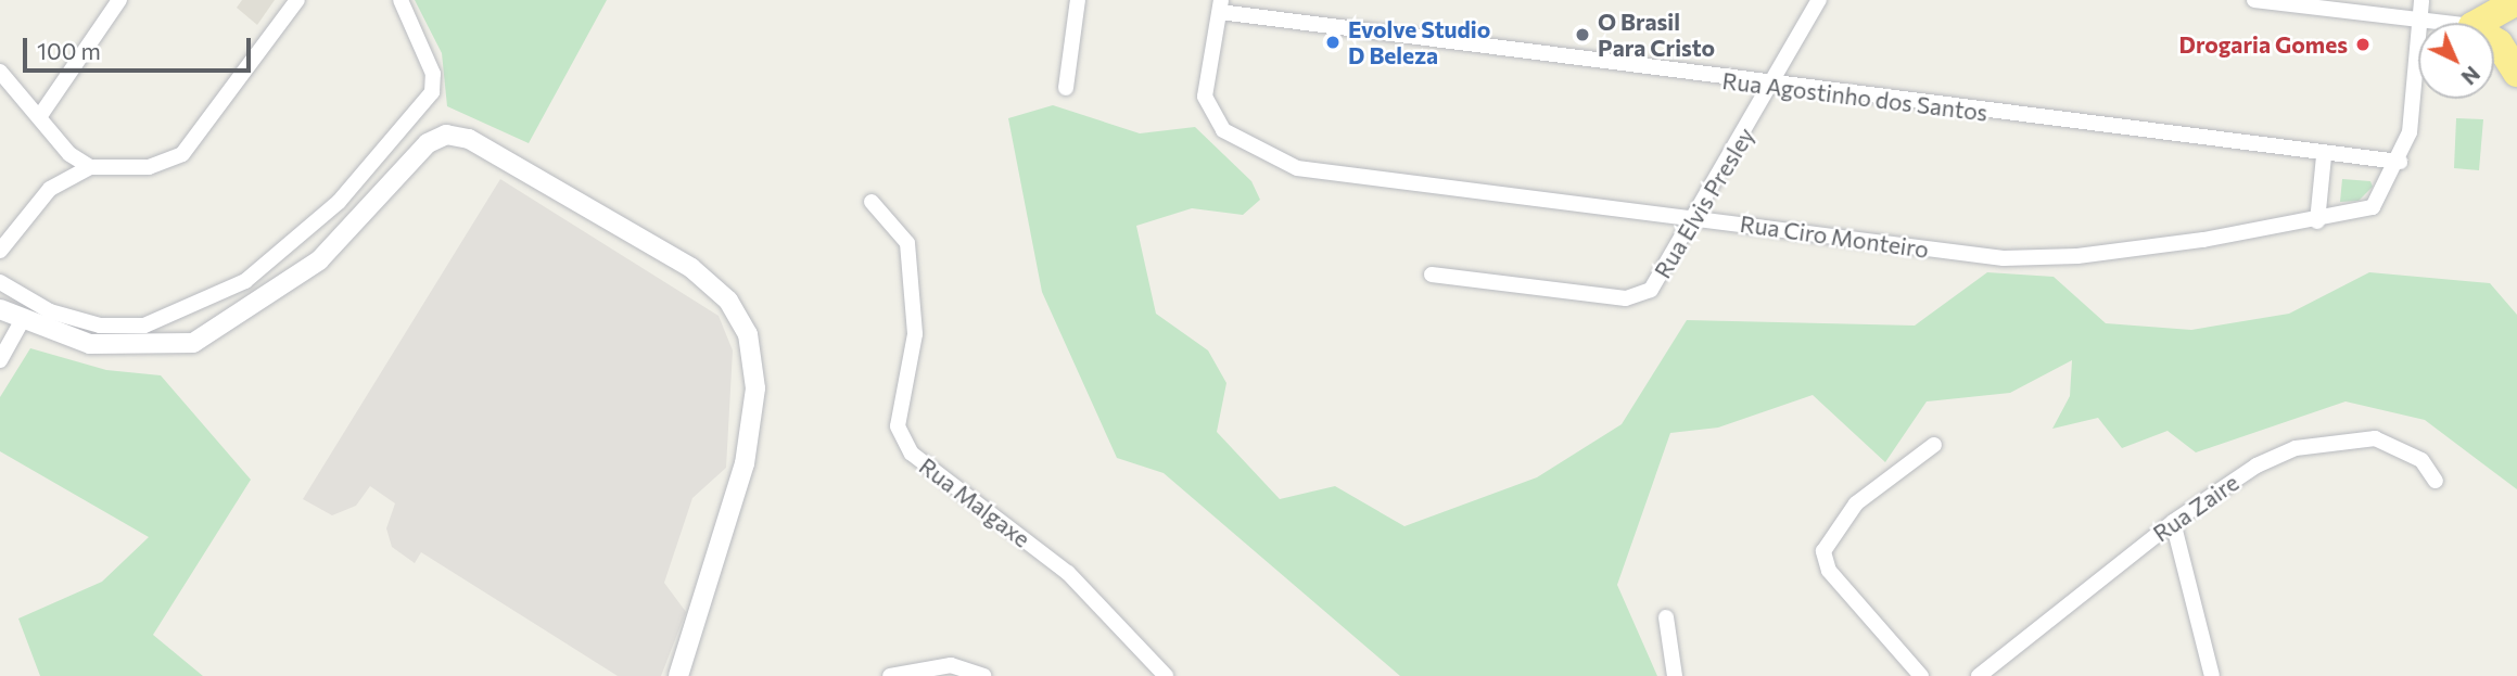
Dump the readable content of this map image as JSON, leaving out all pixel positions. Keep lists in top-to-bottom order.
{
  "streets": {
    "street": [
      "Rua Agostinho dos Santos",
      "Rua Elvis Presley",
      "Rua Ciro Monteiro",
      "Rua Malgaxe",
      "Rua Zaire"
    ]
  },
  "crossings": [
    ["Rua Agostinho dos Santos", "Rua Elvis Presley"],
    ["Rua Agostinho dos Santos", "Rua Ciro Monteiro"],
    ["Rua Elvis Presley", "Rua Ciro Monteiro"]
  ],
  "places": ["O Brasil Para Cristo", "Evolve Studio D Beleza", "Drogaria Gomes"],
  "scale_bar": "100 m",
  "north": "bottom right"
}
